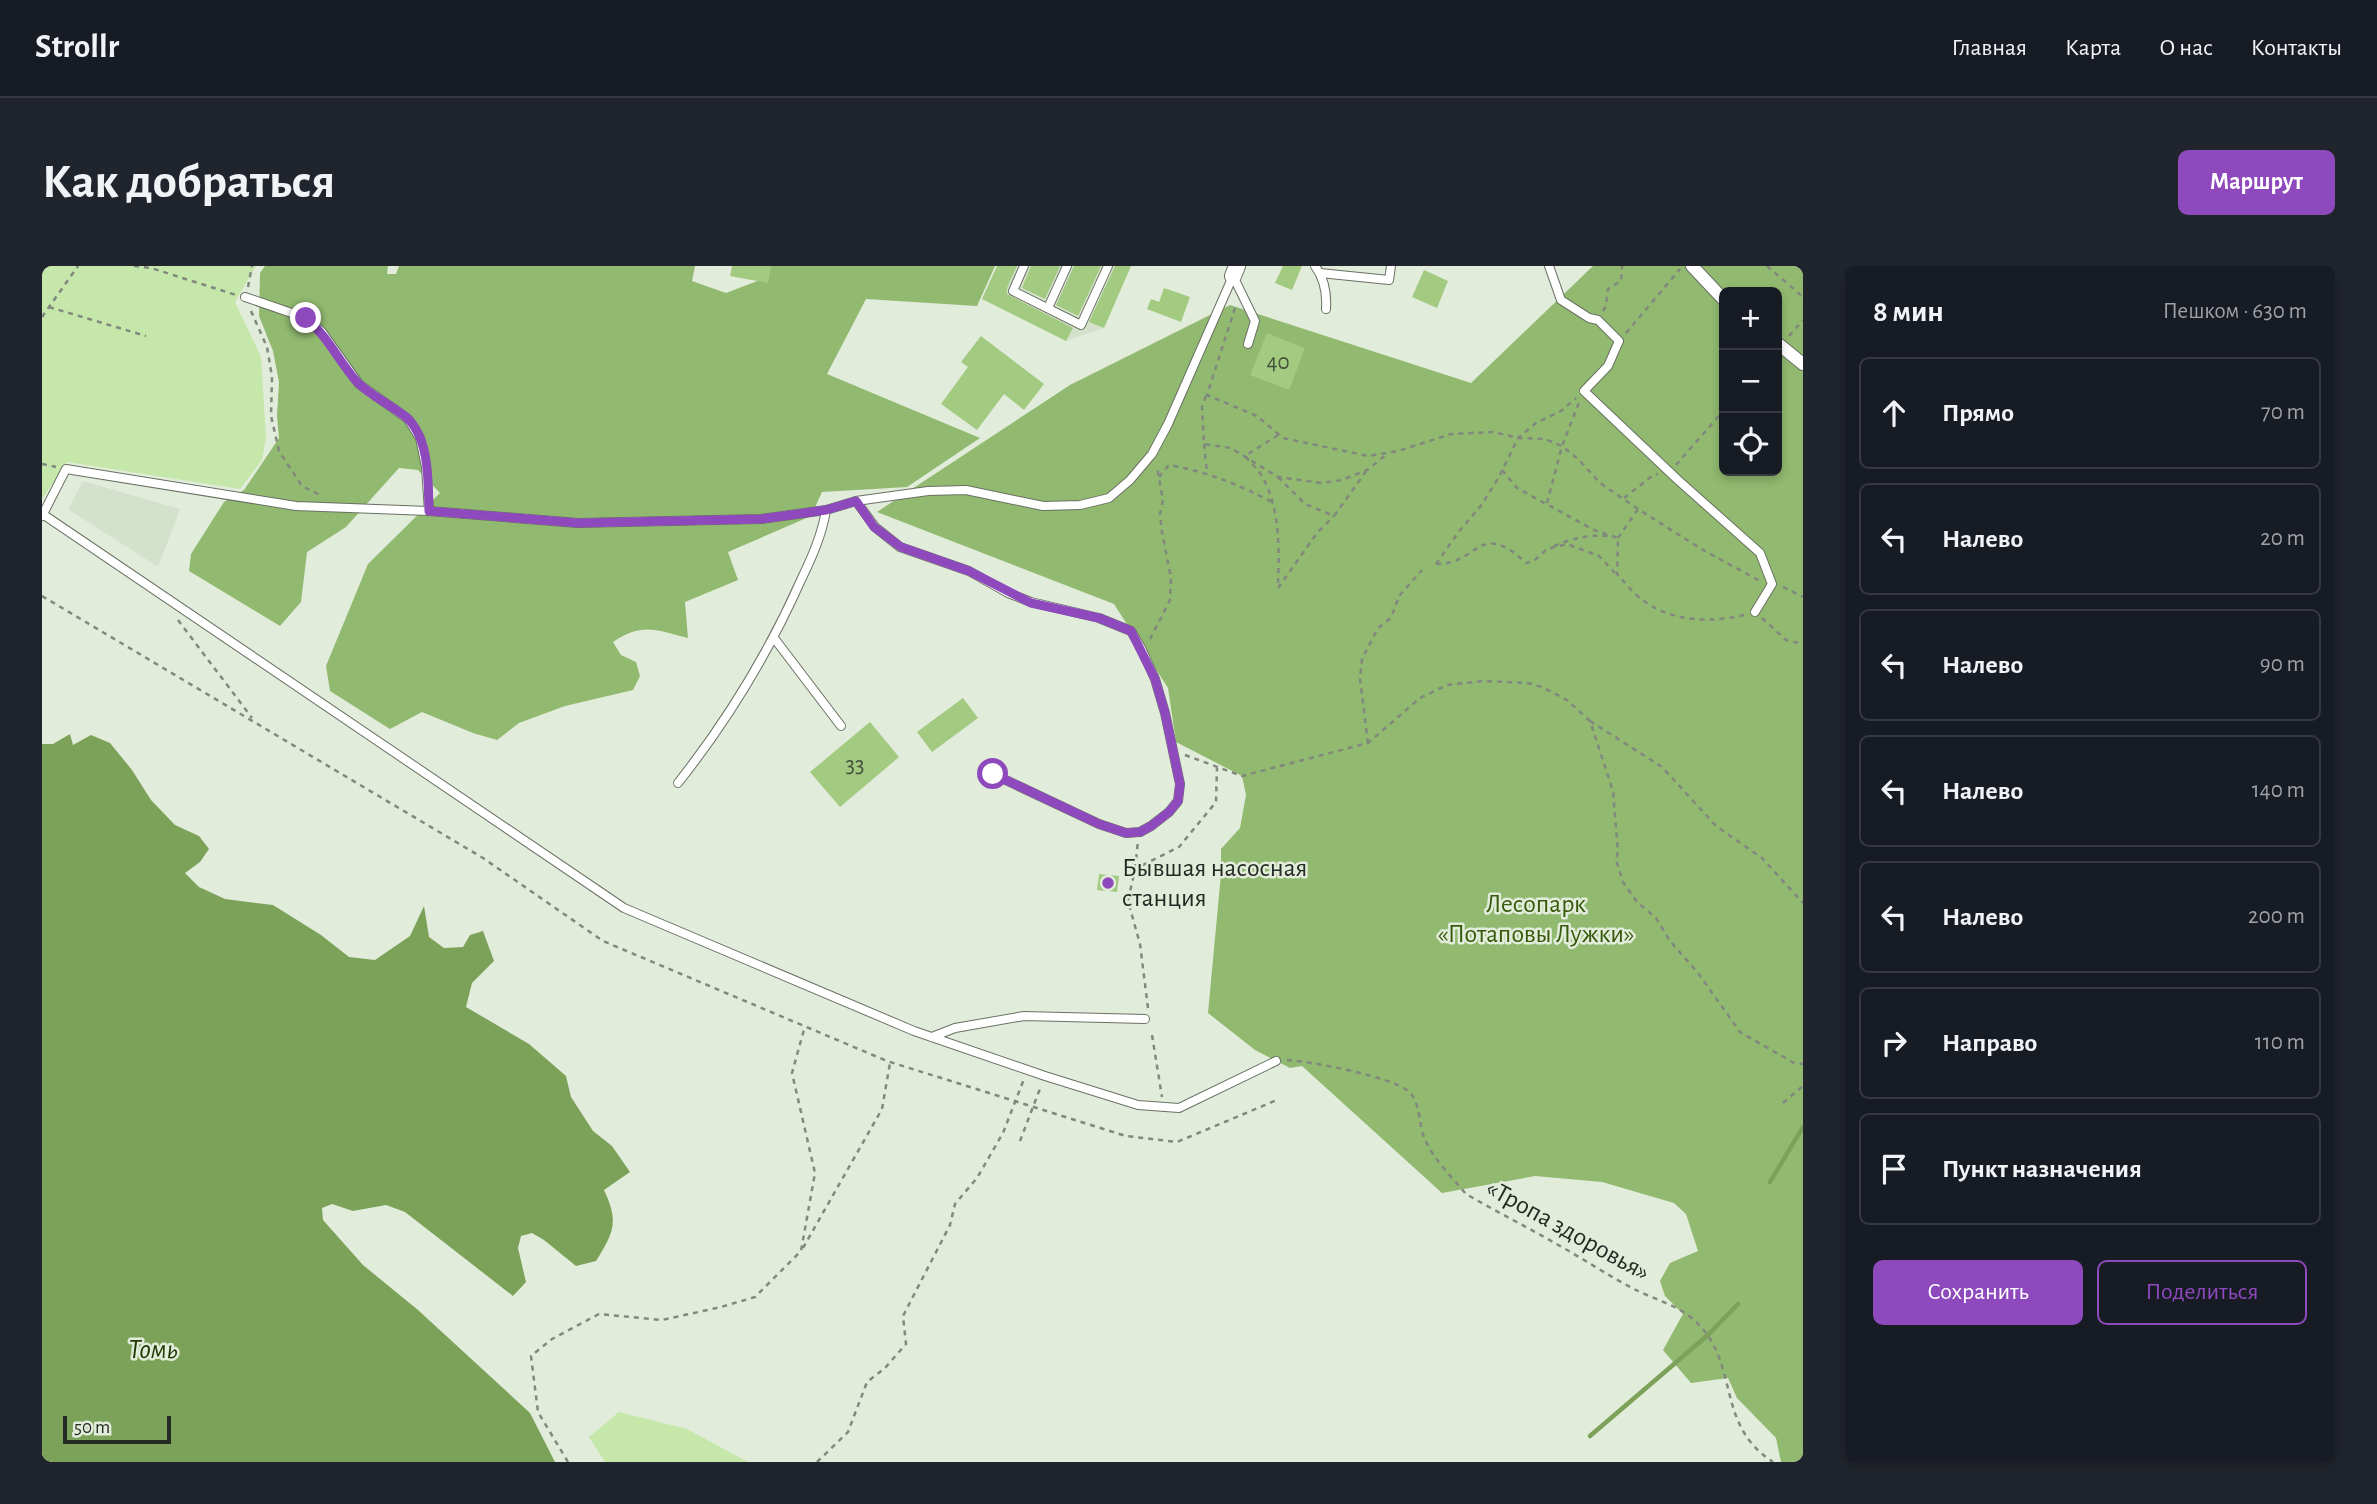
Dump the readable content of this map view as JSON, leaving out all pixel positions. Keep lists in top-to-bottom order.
{
  "streets": {
    "path": ["«Тропа здоровья»"]
  },
  "water": ["Томь"],
  "parks": ["Лесопарк «Потаповы Лужки»"],
  "places": ["Бывшая насосная станция"],
  "house_numbers": ["40", "33"],
  "scale_bar": "50 m",
  "page": {
    "header": "Strollr",
    "nav": [
      "Главная",
      "Карта",
      "О нас",
      "Контакты"
    ],
    "buttons": [
      "Маршрут",
      ["Сохранить", "Поделиться"]
    ],
    "title": "Как добраться",
    "heading": ["8 мин", "Пешком · 630 m"],
    "map_buttons": ["+", "−"],
    "list": [
      ["Прямо", "70 m"],
      ["Налево", "20 m"],
      ["Налево", "90 m"],
      ["Налево", "140 m"],
      ["Налево", "200 m"],
      ["Направо", "110 m"],
      "Пункт назначения"
    ],
    "scale": "50 m"
  }
}
